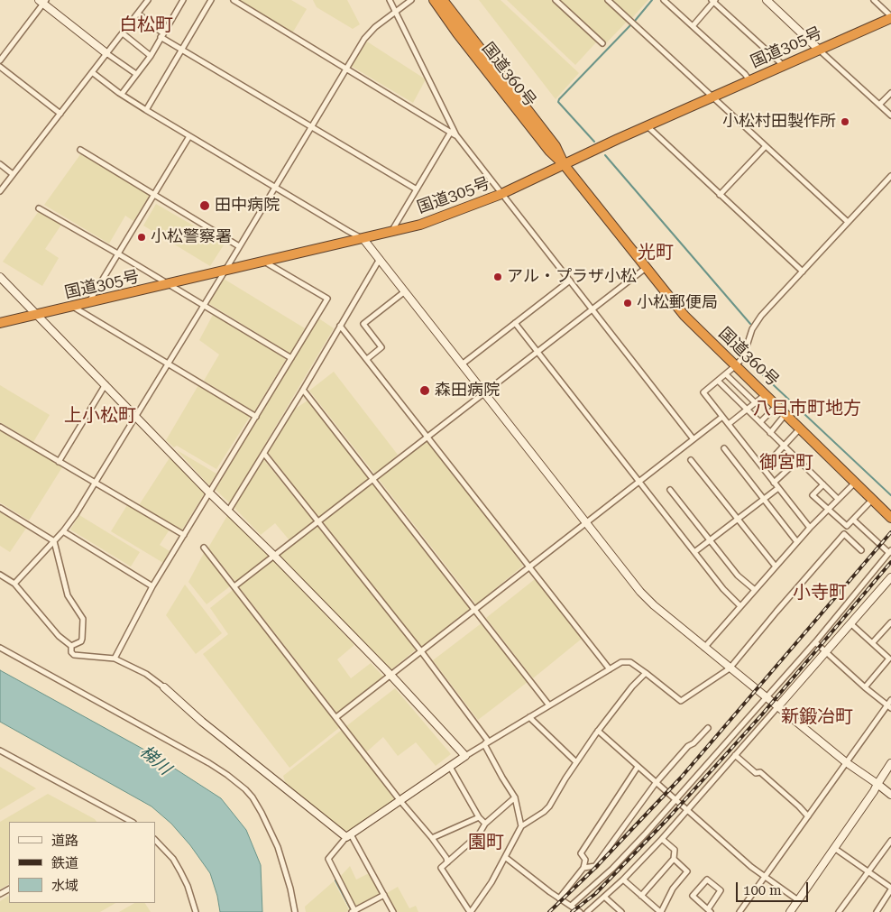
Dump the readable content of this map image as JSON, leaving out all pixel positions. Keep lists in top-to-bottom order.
{
  "streets": {
    "highway": ["国道305号", "国道360号"]
  },
  "crossings": [
    ["国道305号", "国道360号"]
  ],
  "districts": [
    "白松町",
    "光町",
    "八日市町地方",
    "上小松町",
    "御宮町",
    "小寺町",
    "新鍛冶町",
    "園町"
  ],
  "water": ["梯川"],
  "places": [
    "小松村田製作所",
    "田中病院",
    "小松警察署",
    "アル・プラザ小松",
    "小松郵便局",
    "森田病院"
  ],
  "legend": ["道路", "鉄道", "水域"],
  "scale_bar": "100 m"
}
